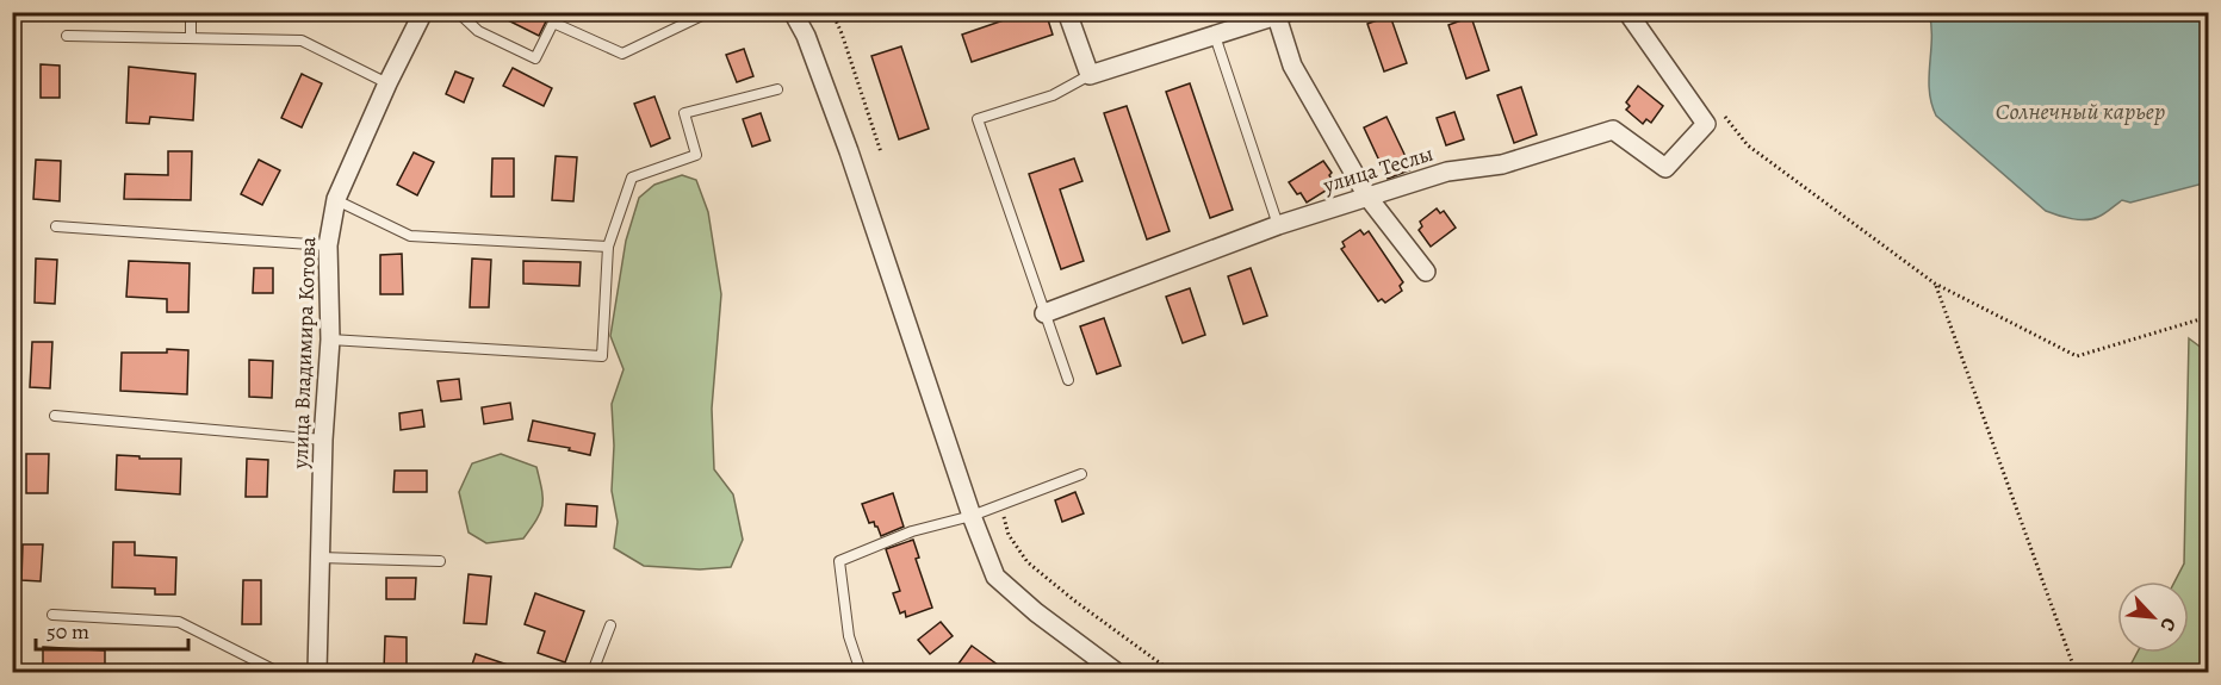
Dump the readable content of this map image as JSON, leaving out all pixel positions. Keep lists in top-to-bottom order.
{
  "streets": {
    "street": ["улица Теслы", "улица Владимира Котова"]
  },
  "water": ["Солнечный карьер"],
  "scale_bar": "50 m",
  "north": "bottom right"
}
